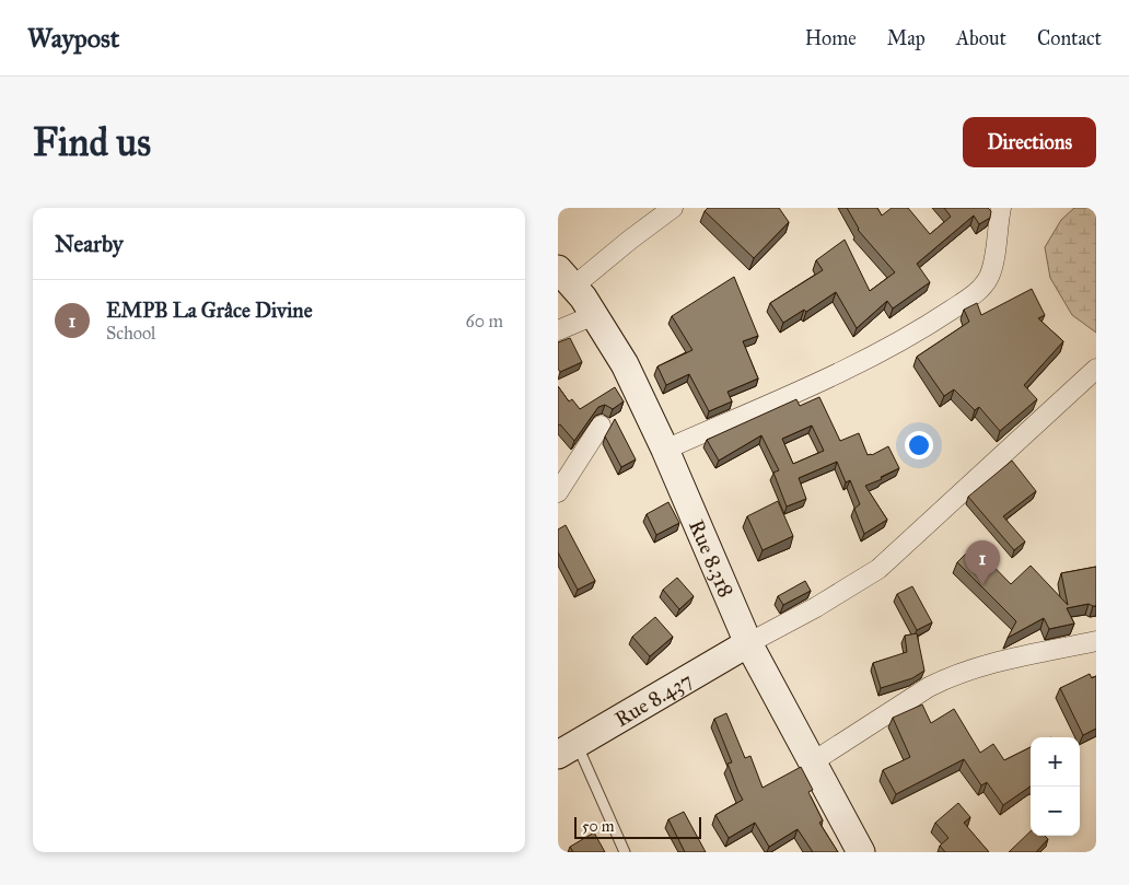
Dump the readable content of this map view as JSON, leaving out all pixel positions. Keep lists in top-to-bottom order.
{
  "streets": {
    "main road": ["Rue 8.318", "Rue 8.437"]
  },
  "crossings": [
    ["Rue 8.318", "Rue 8.437"]
  ],
  "scale_bar": "50 m",
  "page": {
    "header": "Waypost",
    "nav": [
      "Home",
      "Map",
      "About",
      "Contact"
    ],
    "buttons": "Directions",
    "title": "Find us",
    "heading": "Nearby",
    "list": [
      {
        "mark": "1",
        "name": "EMPB La Grâce Divine",
        "note": "School",
        "value": "60 m"
      }
    ],
    "pins": "1",
    "map_buttons": ["+", "−"],
    "scale": "50 m"
  }
}
